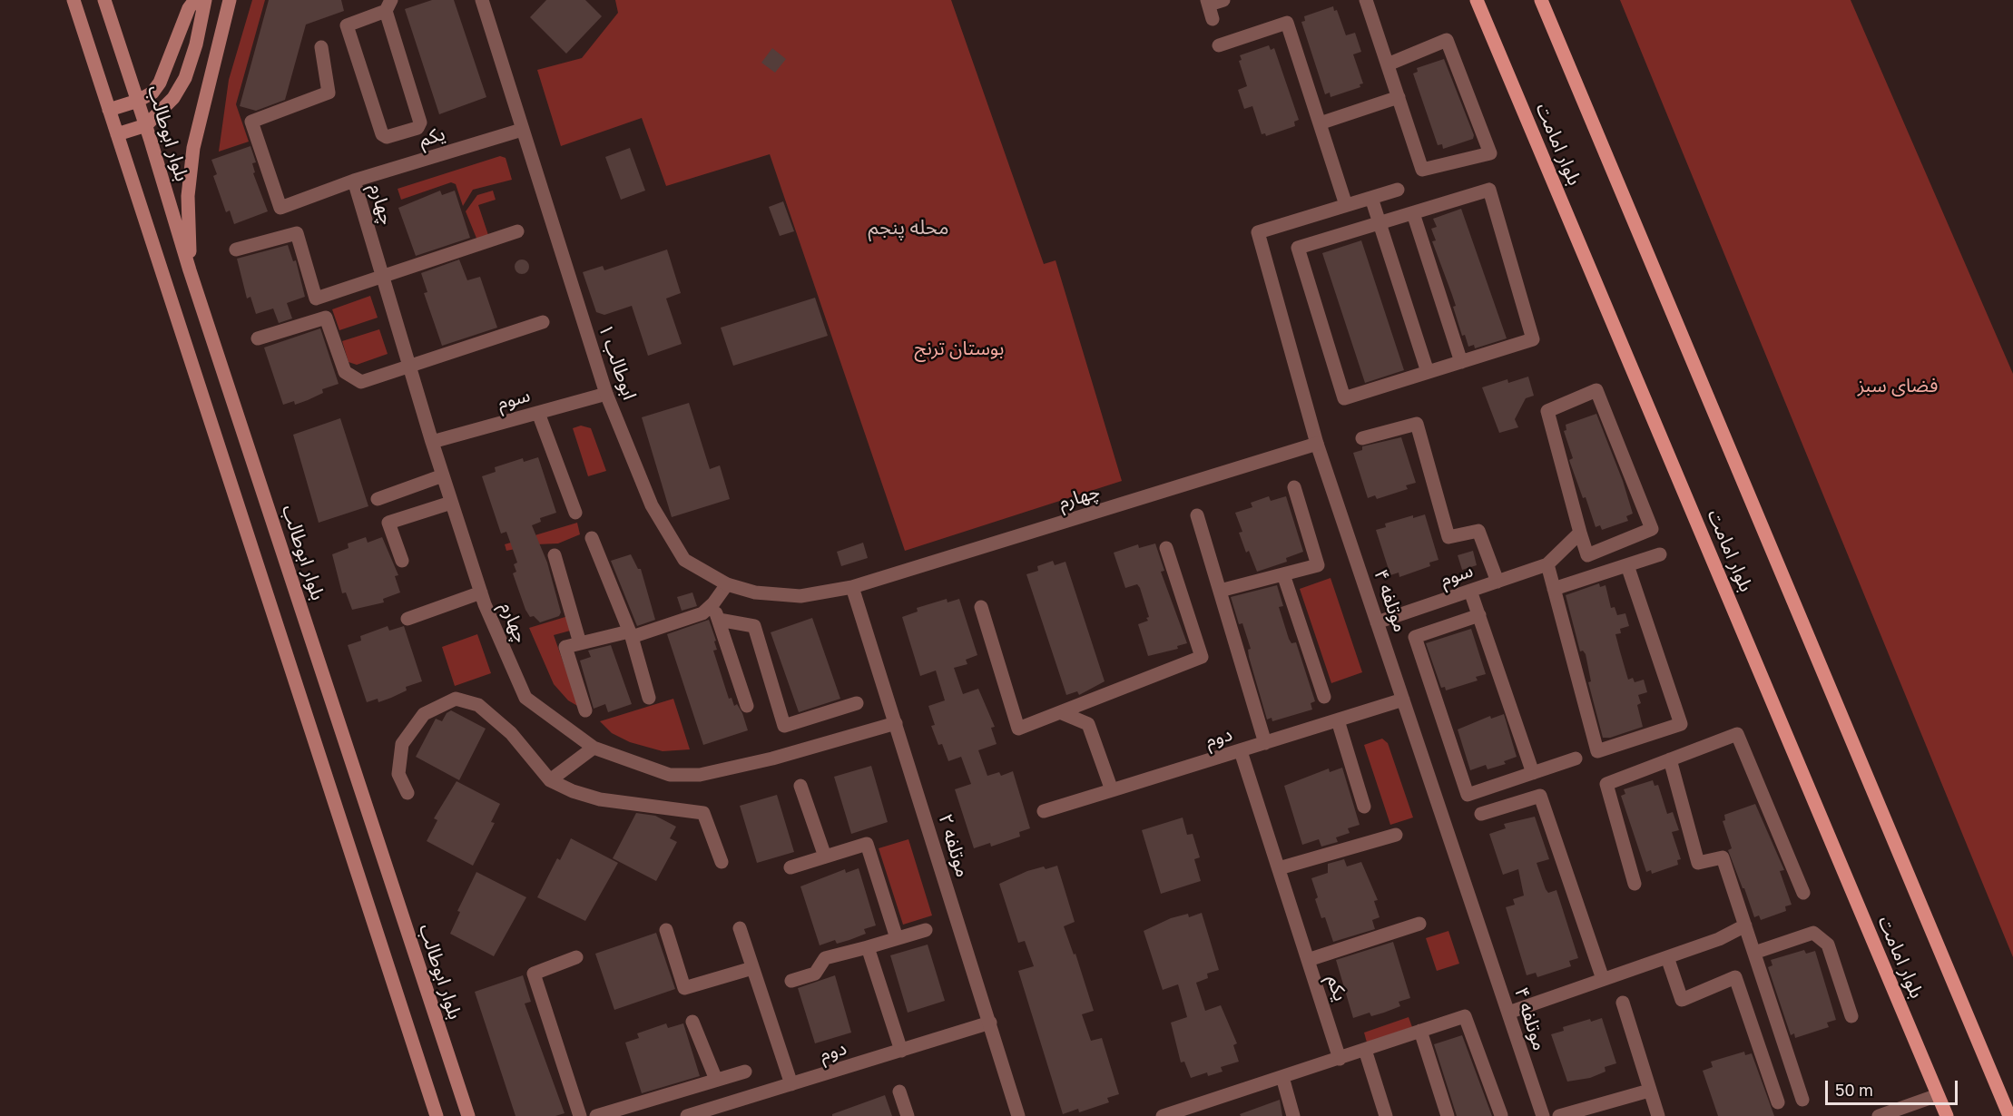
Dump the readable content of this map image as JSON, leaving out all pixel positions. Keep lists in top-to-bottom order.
{
  "streets": {
    "main road": ["بلوار ابوطالب", "بلوار امامت"],
    "street": [
      "یکم",
      "چهارم",
      "ابوطالب ۱",
      "سوم",
      "موتلفه ۴",
      "دوم",
      "موتلفه ۲"
    ]
  },
  "crossings": [
    ["یکم", "چهارم"],
    ["یکم", "ابوطالب ۱"],
    ["یکم", "دوم"],
    ["چهارم", "ابوطالب ۱"],
    ["چهارم", "سوم"],
    ["چهارم", "موتلفه ۴"],
    ["چهارم", "موتلفه ۲"],
    ["ابوطالب ۱", "سوم"],
    ["ابوطالب ۱", "موتلفه ۲"],
    ["سوم", "موتلفه ۴"],
    ["موتلفه ۴", "دوم"],
    ["دوم", "موتلفه ۲"]
  ],
  "districts": ["محله پنجم"],
  "parks": ["بوستان ترنج", "فضای سبز"],
  "scale_bar": "50 m"
}
